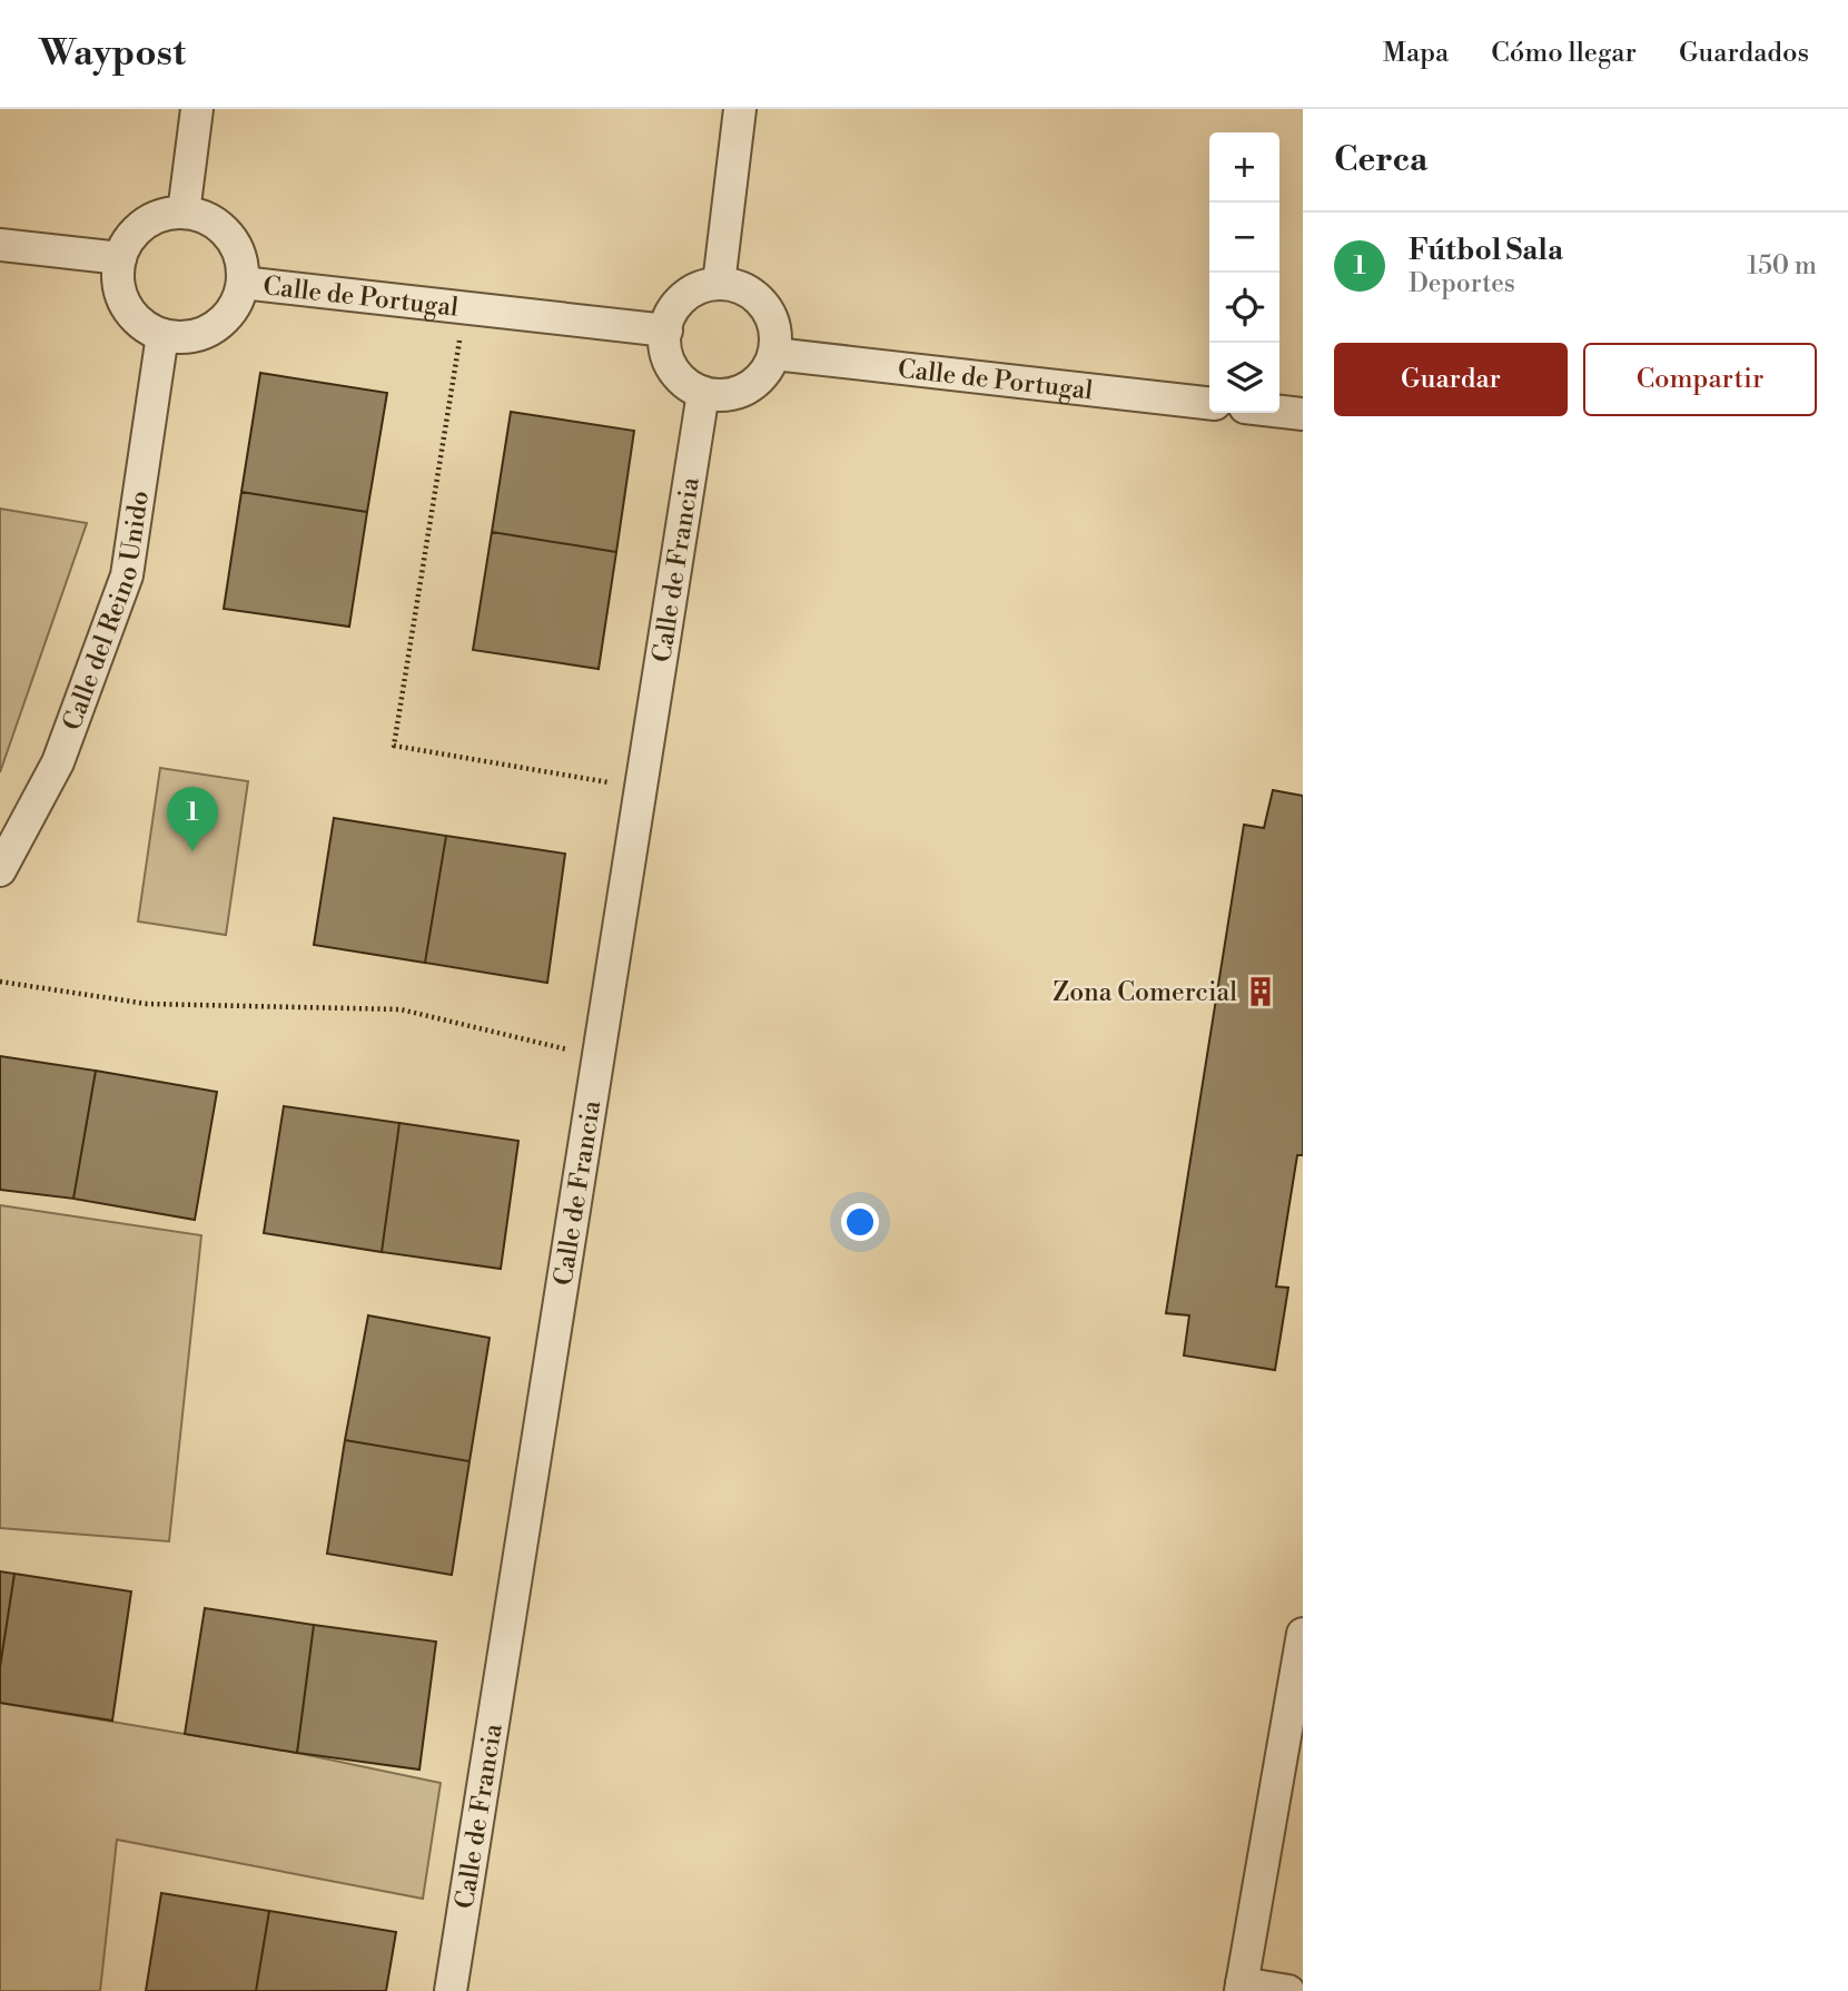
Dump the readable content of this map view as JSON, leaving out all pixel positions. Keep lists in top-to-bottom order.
{
  "streets": {
    "street": ["Calle de Portugal", "Calle de Francia", "Calle del Reino Unido"]
  },
  "crossings": [
    ["Calle de Portugal", "Calle de Francia"],
    ["Calle de Portugal", "Calle del Reino Unido"]
  ],
  "places": {
    "building": ["Zona Comercial"]
  },
  "page": {
    "header": "Waypost",
    "nav": ["Mapa", "Cómo llegar", "Guardados"],
    "heading": "Cerca",
    "map_buttons": ["+", "−"],
    "list": [
      {
        "mark": "1",
        "name": "Fútbol Sala",
        "note": "Deportes",
        "value": "150 m"
      }
    ],
    "buttons": ["Guardar", "Compartir"],
    "pins": "1"
  }
}
